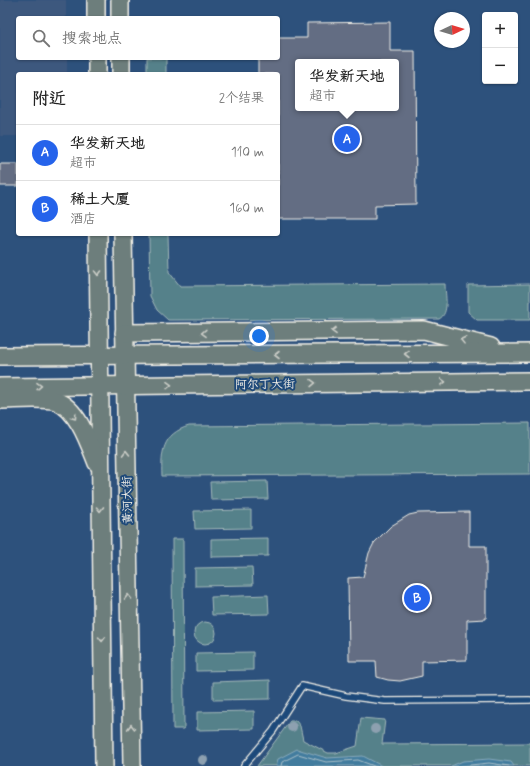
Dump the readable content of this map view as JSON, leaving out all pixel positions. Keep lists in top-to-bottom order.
{
  "streets": {
    "main road": ["阿尔丁大街", "黄河大街"]
  },
  "crossings": [
    ["阿尔丁大街", "黄河大街"]
  ],
  "north": "right",
  "page": {
    "map_buttons": ["+", "−"],
    "search": "搜索地点",
    "popup": ["华发新天地", "超市"],
    "heading": ["附近", "2个结果"],
    "pins": ["A", "B"],
    "list": [
      {
        "mark": "A",
        "name": "华发新天地",
        "note": "超市",
        "value": "110 m"
      },
      {
        "mark": "B",
        "name": "稀土大厦",
        "note": "酒店",
        "value": "160 m"
      }
    ]
  }
}
